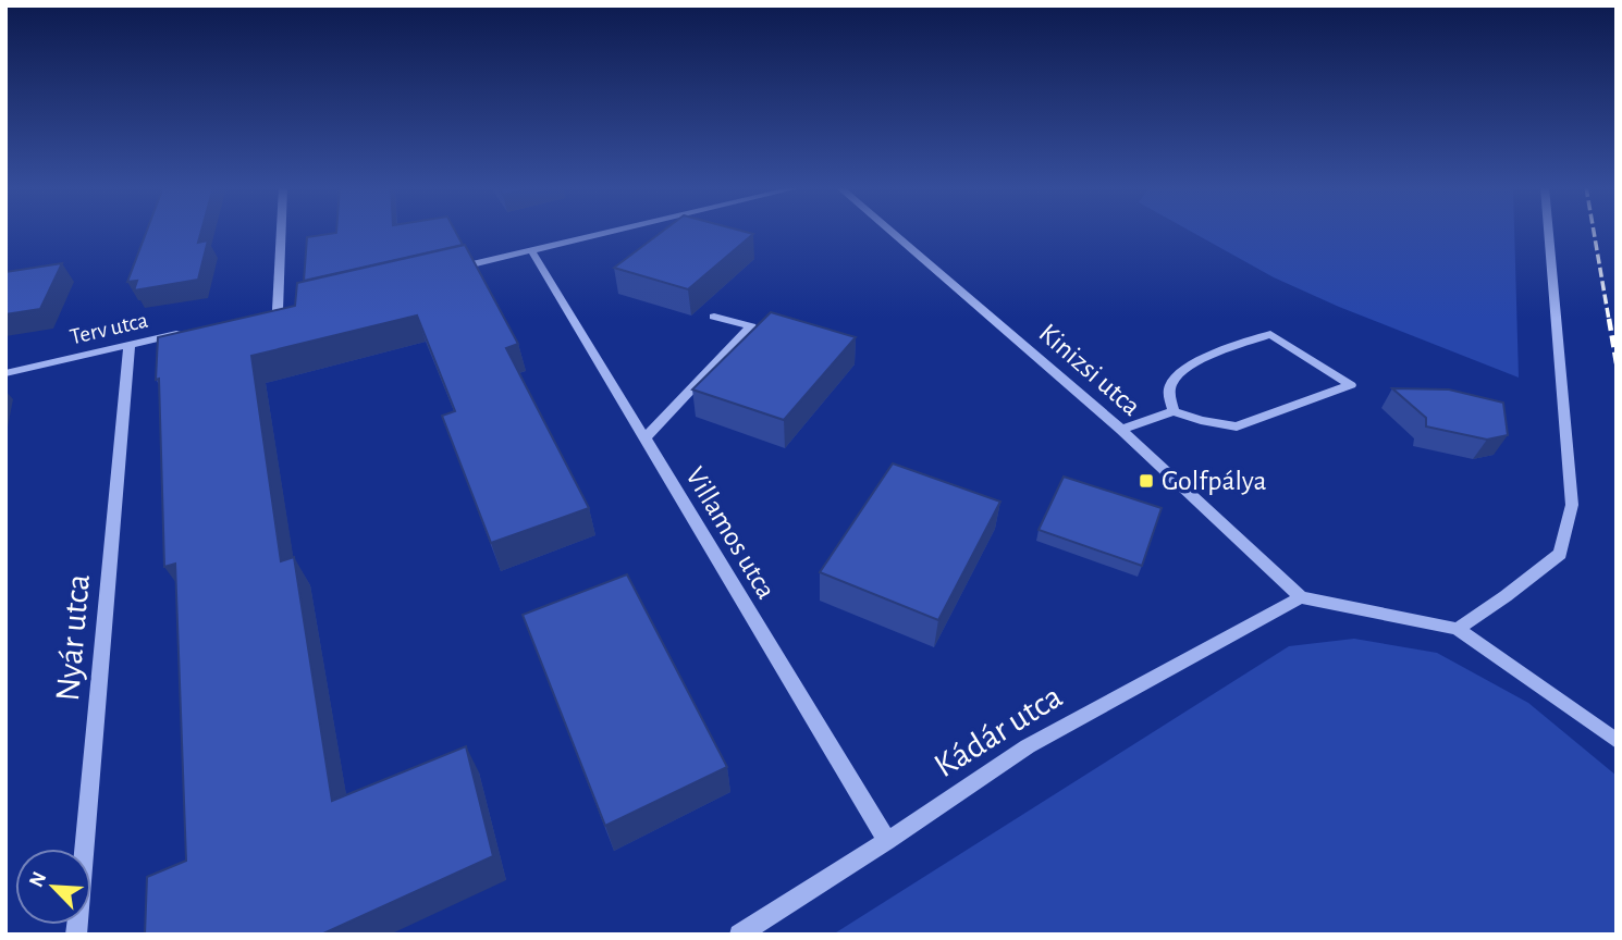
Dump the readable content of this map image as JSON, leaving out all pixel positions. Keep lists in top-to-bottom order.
{
  "streets": {
    "street": [
      "Terv utca",
      "Kinizsi utca",
      "Villamos utca",
      "Nyár utca",
      "Kádár utca"
    ]
  },
  "crossings": [
    ["Terv utca", "Nyár utca"],
    ["Kinizsi utca", "Kádár utca"],
    ["Villamos utca", "Kádár utca"]
  ],
  "places": {
    "transit": ["Golfpálya"]
  },
  "north": "top left"
}
